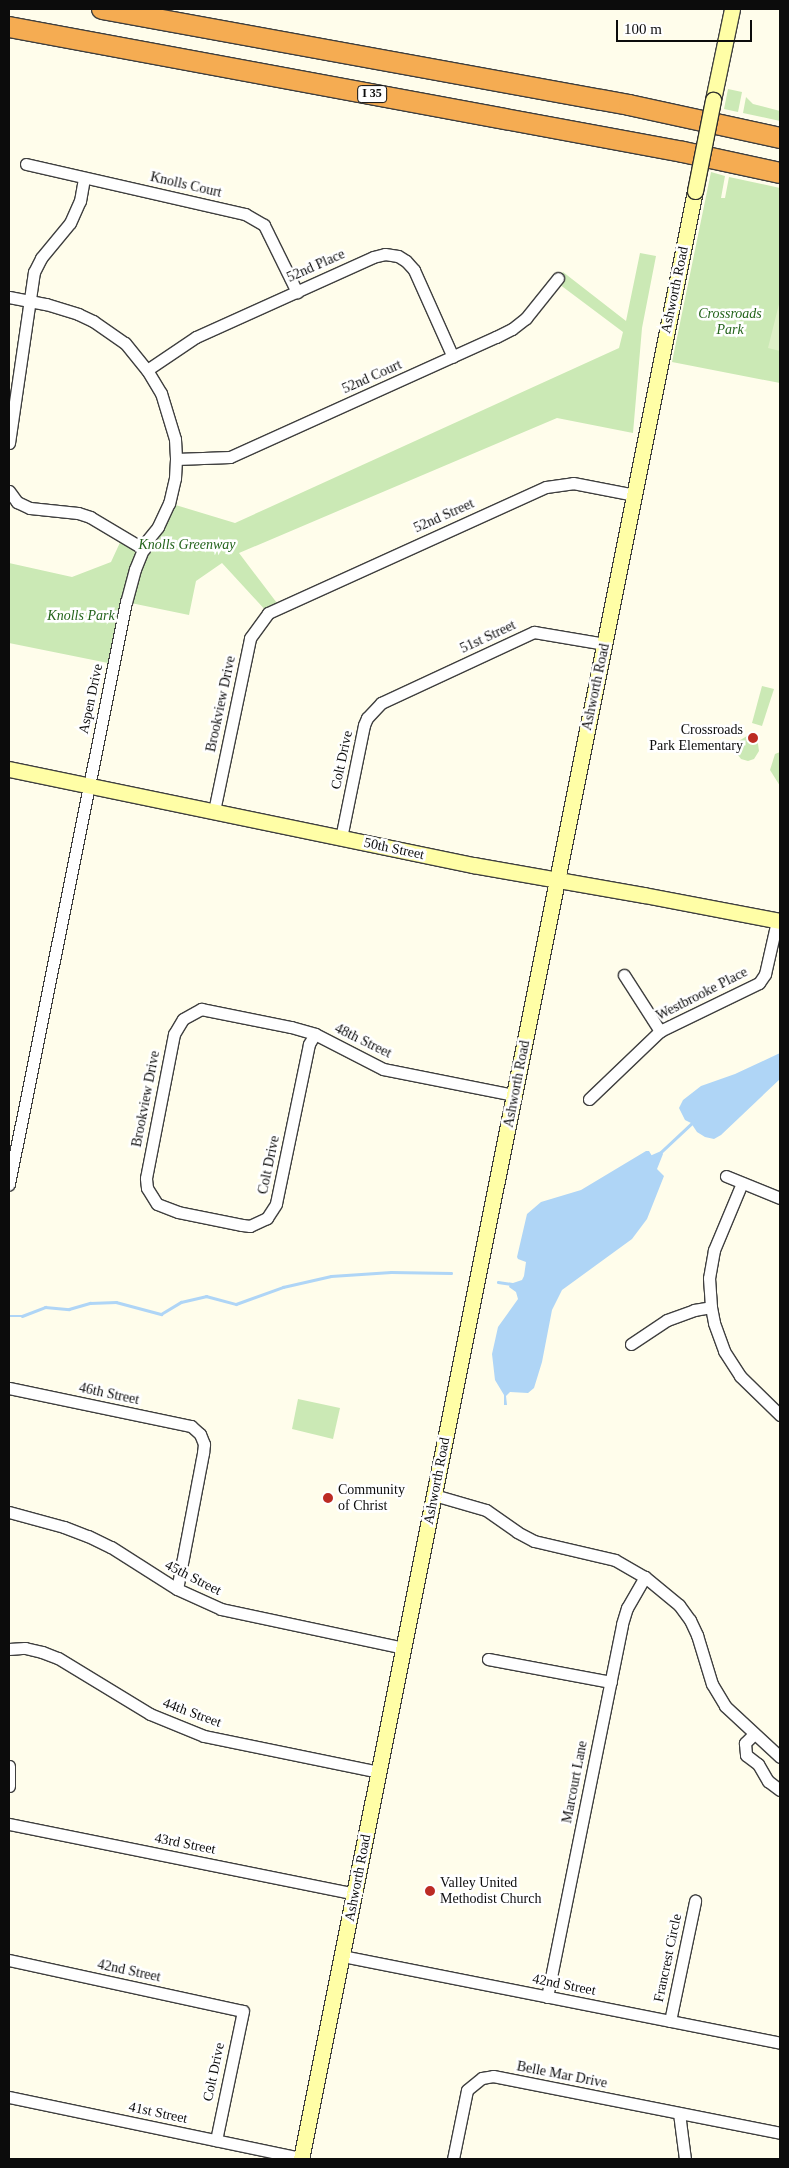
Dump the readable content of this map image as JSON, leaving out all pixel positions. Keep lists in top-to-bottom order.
{
  "streets": {
    "highway": ["I 35"],
    "main road": ["Ashworth Road", "50th Street"],
    "street": [
      "Knolls Court",
      "52nd Place",
      "52nd Court",
      "52nd Street",
      "51st Street",
      "Aspen Drive",
      "Brookview Drive",
      "Colt Drive",
      "Westbrooke Place",
      "48th Street",
      "46th Street",
      "45th Street",
      "44th Street",
      "Marcourt Lane",
      "43rd Street",
      "Francrest Circle",
      "42nd Street",
      "Belle Mar Drive",
      "41st Street"
    ]
  },
  "crossings": [
    ["Knolls Court", "52nd Place"],
    ["52nd Place", "52nd Court"],
    ["52nd Place", "Aspen Drive"],
    ["Ashworth Road", "52nd Street"],
    ["Ashworth Road", "51st Street"],
    ["Ashworth Road", "50th Street"],
    ["Ashworth Road", "48th Street"],
    ["Ashworth Road", "45th Street"],
    ["Ashworth Road", "44th Street"],
    ["Ashworth Road", "43rd Street"],
    ["Ashworth Road", "42nd Street"],
    ["Ashworth Road", "41st Street"],
    ["52nd Court", "Aspen Drive"],
    ["52nd Street", "Brookview Drive"],
    ["51st Street", "Colt Drive"],
    ["Aspen Drive", "50th Street"],
    ["Brookview Drive", "Colt Drive"],
    ["Brookview Drive", "50th Street"],
    ["Brookview Drive", "48th Street"],
    ["Colt Drive", "50th Street"],
    ["Colt Drive", "48th Street"],
    ["Colt Drive", "42nd Street"],
    ["Colt Drive", "41st Street"],
    ["50th Street", "Westbrooke Place"],
    ["46th Street", "45th Street"],
    ["Marcourt Lane", "42nd Street"],
    ["Francrest Circle", "42nd Street"]
  ],
  "parks": ["Crossroads Park", "Knolls Greenway", "Knolls Park"],
  "places": ["Crossroads Park Elementary", "Community of Christ", "Valley United Methodist Church"],
  "scale_bar": "100 m"
}
